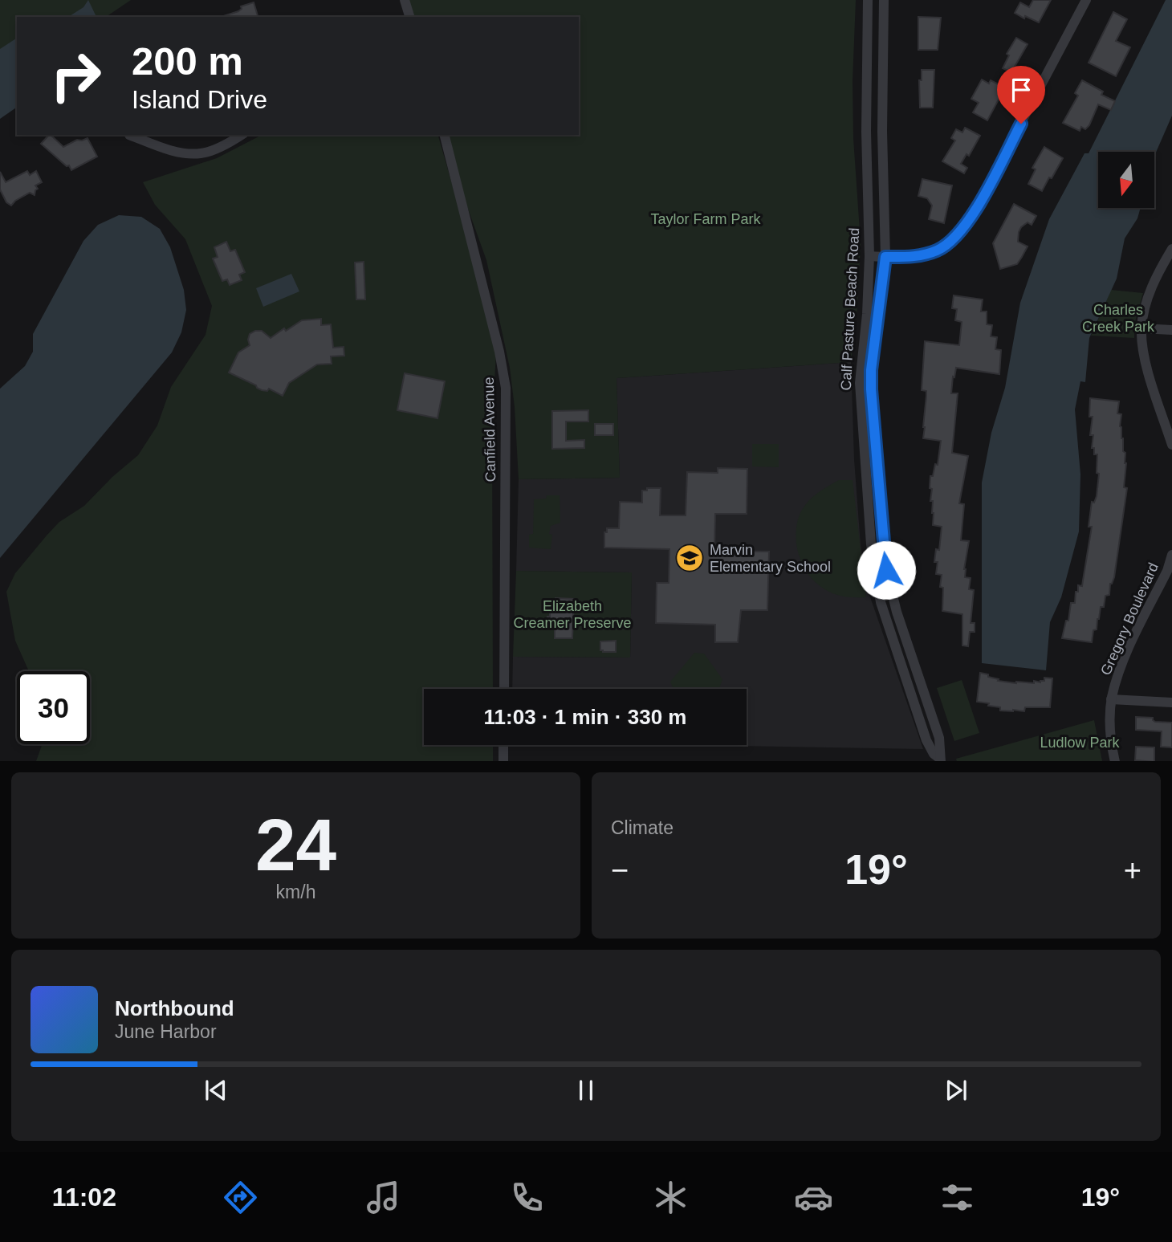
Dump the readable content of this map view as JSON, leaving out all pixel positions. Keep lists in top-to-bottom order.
{
  "streets": {
    "street": ["Calf Pasture Beach Road", "Canfield Avenue", "Gregory Boulevard"]
  },
  "parks": [
    "Taylor Farm Park",
    "Charles Creek Park",
    "Elizabeth Creamer Preserve",
    "Ludlow Park"
  ],
  "places": {
    "school or university": ["Marvin Elementary School"]
  },
  "north": "bottom",
  "page": {
    "turn": ["200 m", "Island Drive"],
    "limit": "30",
    "trip": "11:03 · 1 min · 330 m",
    "tile": [
      ["24", "km/h"],
      "Climate"
    ],
    "heat": ["−", "19°", "+"],
    "song": ["Northbound", "June Harbor"],
    "tabs": ["11:02", "19°"]
  }
}
